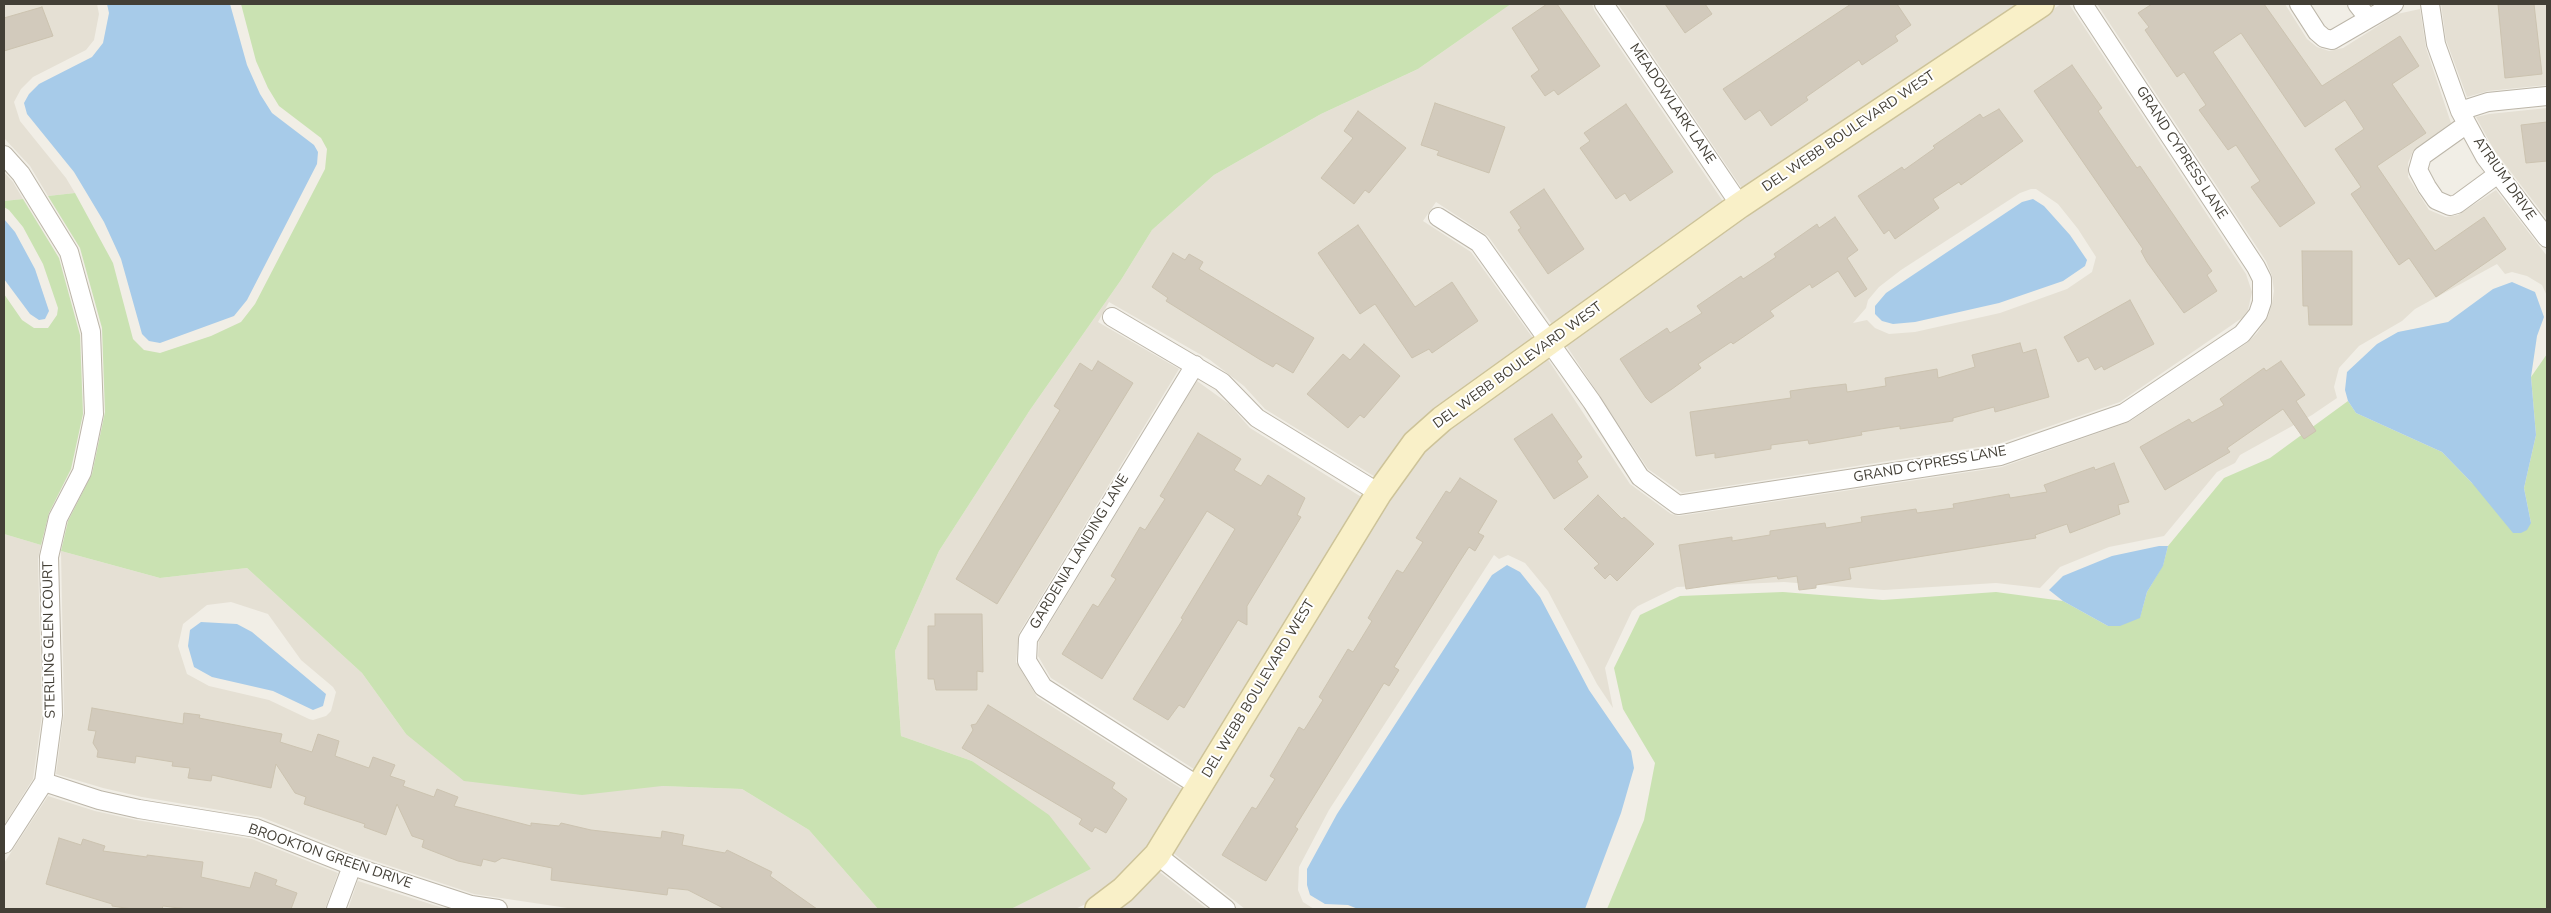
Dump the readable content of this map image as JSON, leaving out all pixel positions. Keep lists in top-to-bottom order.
{
  "streets": {
    "street": [
      "MEADOWLARK LANE",
      "DEL WEBB BOULEVARD WEST",
      "GRAND CYPRESS LANE",
      "ATRIUM DRIVE",
      "GARDENIA LANDING LANE",
      "STERLING GLEN COURT",
      "BROOKTON GREEN DRIVE"
    ]
  },
  "crossings": [
    ["MEADOWLARK LANE", "DEL WEBB BOULEVARD WEST"],
    ["DEL WEBB BOULEVARD WEST", "GRAND CYPRESS LANE"],
    ["DEL WEBB BOULEVARD WEST", "GARDENIA LANDING LANE"],
    ["STERLING GLEN COURT", "BROOKTON GREEN DRIVE"]
  ]
}
